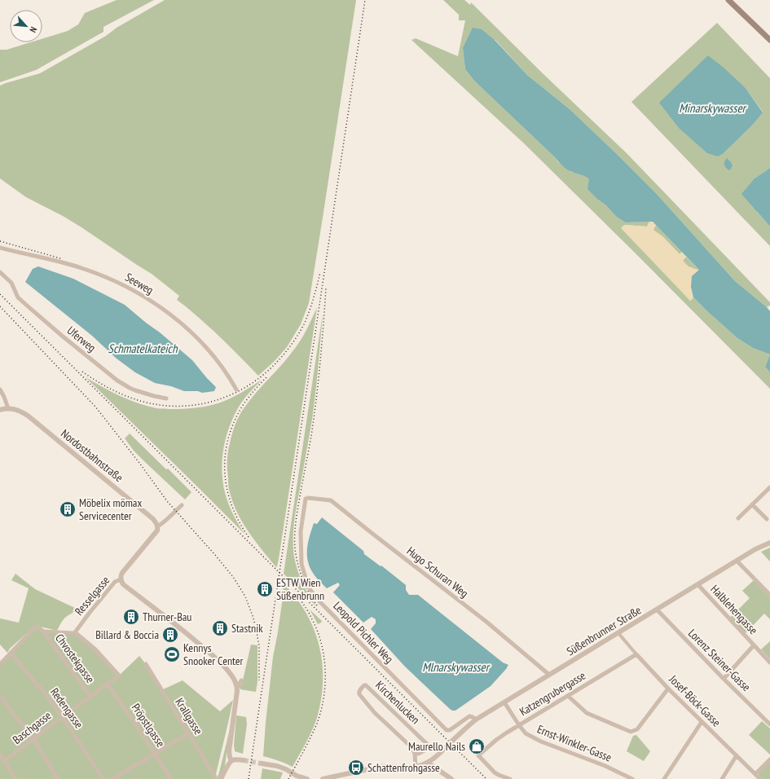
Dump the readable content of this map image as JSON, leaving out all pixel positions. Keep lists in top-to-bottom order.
{
  "streets": {
    "street": [
      "Seeweg",
      "Uferweg",
      "Nordostbahnstraße",
      "Hugo Schuran Weg",
      "Resselgasse",
      "Halblehengasse",
      "Süßenbrunner Straße",
      "Leopold Pichler Weg",
      "Chvostekgasse",
      "Lorenz Steiner-Gasse",
      "Katzengrubergasse",
      "Josef-Böck-Gasse",
      "Kirchenlucken",
      "Redengasse",
      "Krallgasse",
      "Pröpstlgasse",
      "Baschgasse",
      "Ernst-Winkler-Gasse"
    ]
  },
  "crossings": [
    ["Nordostbahnstraße", "Resselgasse"],
    ["Hugo Schuran Weg", "Süßenbrunner Straße"],
    ["Hugo Schuran Weg", "Leopold Pichler Weg"],
    ["Resselgasse", "Baschgasse"],
    ["Halblehengasse", "Süßenbrunner Straße"],
    ["Süßenbrunner Straße", "Leopold Pichler Weg"],
    ["Süßenbrunner Straße", "Lorenz Steiner-Gasse"],
    ["Süßenbrunner Straße", "Josef-Böck-Gasse"],
    ["Süßenbrunner Straße", "Ernst-Winkler-Gasse"],
    ["Chvostekgasse", "Baschgasse"],
    ["Katzengrubergasse", "Josef-Böck-Gasse"],
    ["Katzengrubergasse", "Ernst-Winkler-Gasse"],
    ["Redengasse", "Baschgasse"],
    ["Pröpstlgasse", "Baschgasse"]
  ],
  "water": ["Minarskywasser", "Schmatelkateich", "Mlnarskywasser"],
  "places": {
    "building": [
      "Möbelix mömax Servicecenter",
      "ESTW Wien Süßenbrunn",
      "Thurner-Bau",
      "Stastnik",
      "Billard & Boccia"
    ],
    "sports": ["Kennys Snooker Center"],
    "shop": ["Maurello Nails"],
    "bus stop": ["Schattenfrohgasse"]
  },
  "north": "bottom right"
}
